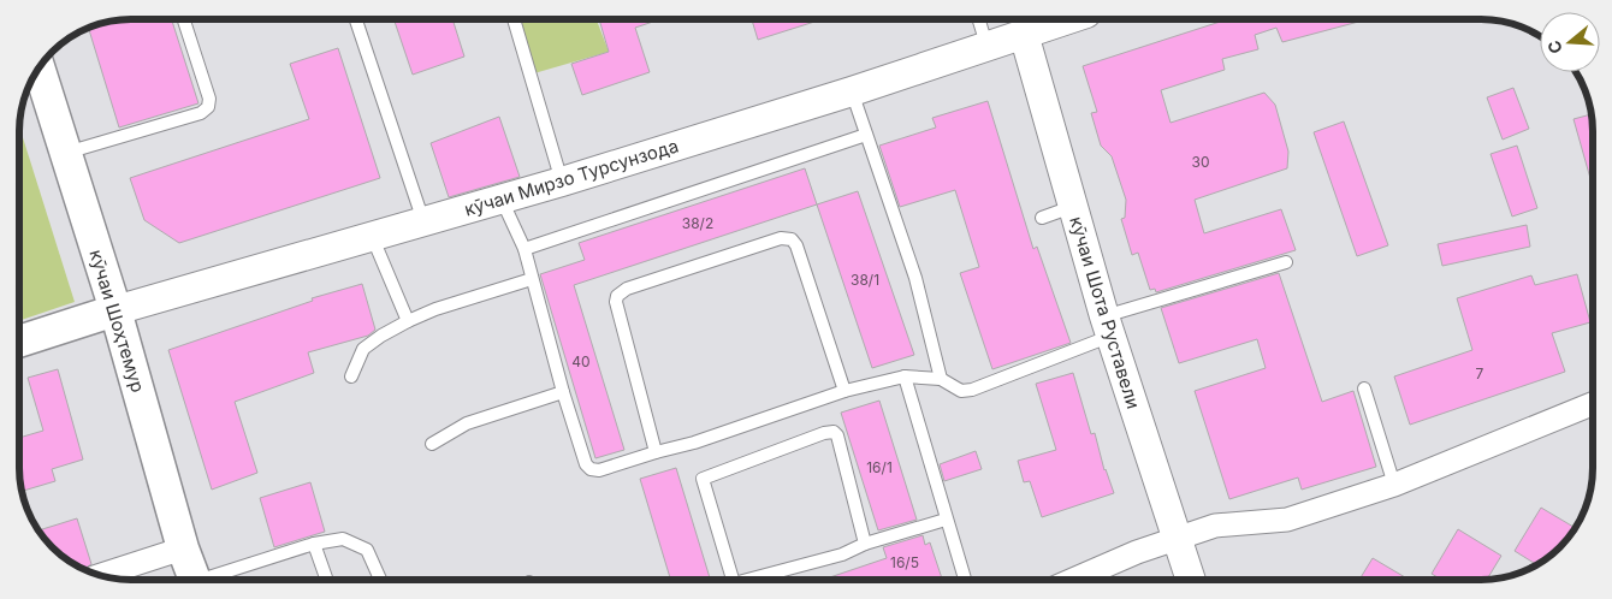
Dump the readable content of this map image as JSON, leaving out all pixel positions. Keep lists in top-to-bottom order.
{
  "streets": {
    "main road": ["кӯчаи Шоҳтемур"],
    "street": ["кӯчаи Мирзо Турсунзода", "кӯчаи Шота Руставели"]
  },
  "crossings": [
    ["кӯчаи Мирзо Турсунзода", "кӯчаи Шота Руставели"],
    ["кӯчаи Мирзо Турсунзода", "кӯчаи Шоҳтемур"]
  ],
  "house_numbers": [
    "30",
    "38/2",
    "38/1",
    "40",
    "7",
    "16/1",
    "16/5"
  ],
  "north": "left"
}
